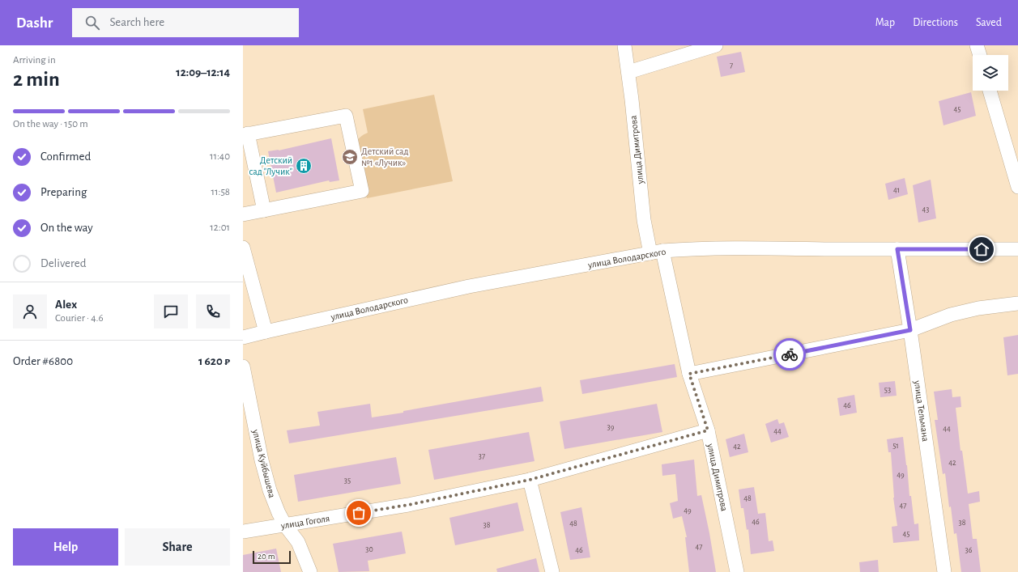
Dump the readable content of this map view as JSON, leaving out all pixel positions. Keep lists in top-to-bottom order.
{
  "streets": {
    "street": [
      "улица Димитрова",
      "улица Володарского",
      "улица Тельмана",
      "улица Куйбышева",
      "улица Гоголя"
    ]
  },
  "crossings": [
    ["улица Димитрова", "улица Володарского"],
    ["улица Димитрова", "улица Гоголя"],
    ["улица Володарского", "улица Тельмана"],
    ["улица Куйбышева", "улица Гоголя"]
  ],
  "places": {
    "school or university": ["Детский сад №1 «Лучик»"],
    "building": ["Детский сад \"Лучик\""]
  },
  "house_numbers": [
    "7",
    "45",
    "41",
    "43",
    "53",
    "46",
    "39",
    "44",
    "44",
    "51",
    "42",
    "37",
    "42",
    "49",
    "35",
    "48",
    "47",
    "49",
    "46",
    "38",
    "48",
    "38",
    "45",
    "47",
    "30",
    "46",
    "36"
  ],
  "scale_bar": "20 m",
  "page": {
    "header": "Dashr",
    "search": "Search here",
    "nav": ["Map", "Directions", "Saved"],
    "heading": ["2 min", "Arriving in", "12:09–12:14"],
    "panel": [
      "Alex",
      "Courier · 4.6",
      "Order #6800",
      "1 620 ₽"
    ],
    "bar": "On the way · 150 m",
    "list": [
      ["Confirmed", "11:40"],
      ["Preparing", "11:58"],
      ["On the way", "12:01"],
      "Delivered"
    ],
    "buttons": ["Help", "Share"],
    "scale": "20 m"
  }
}
